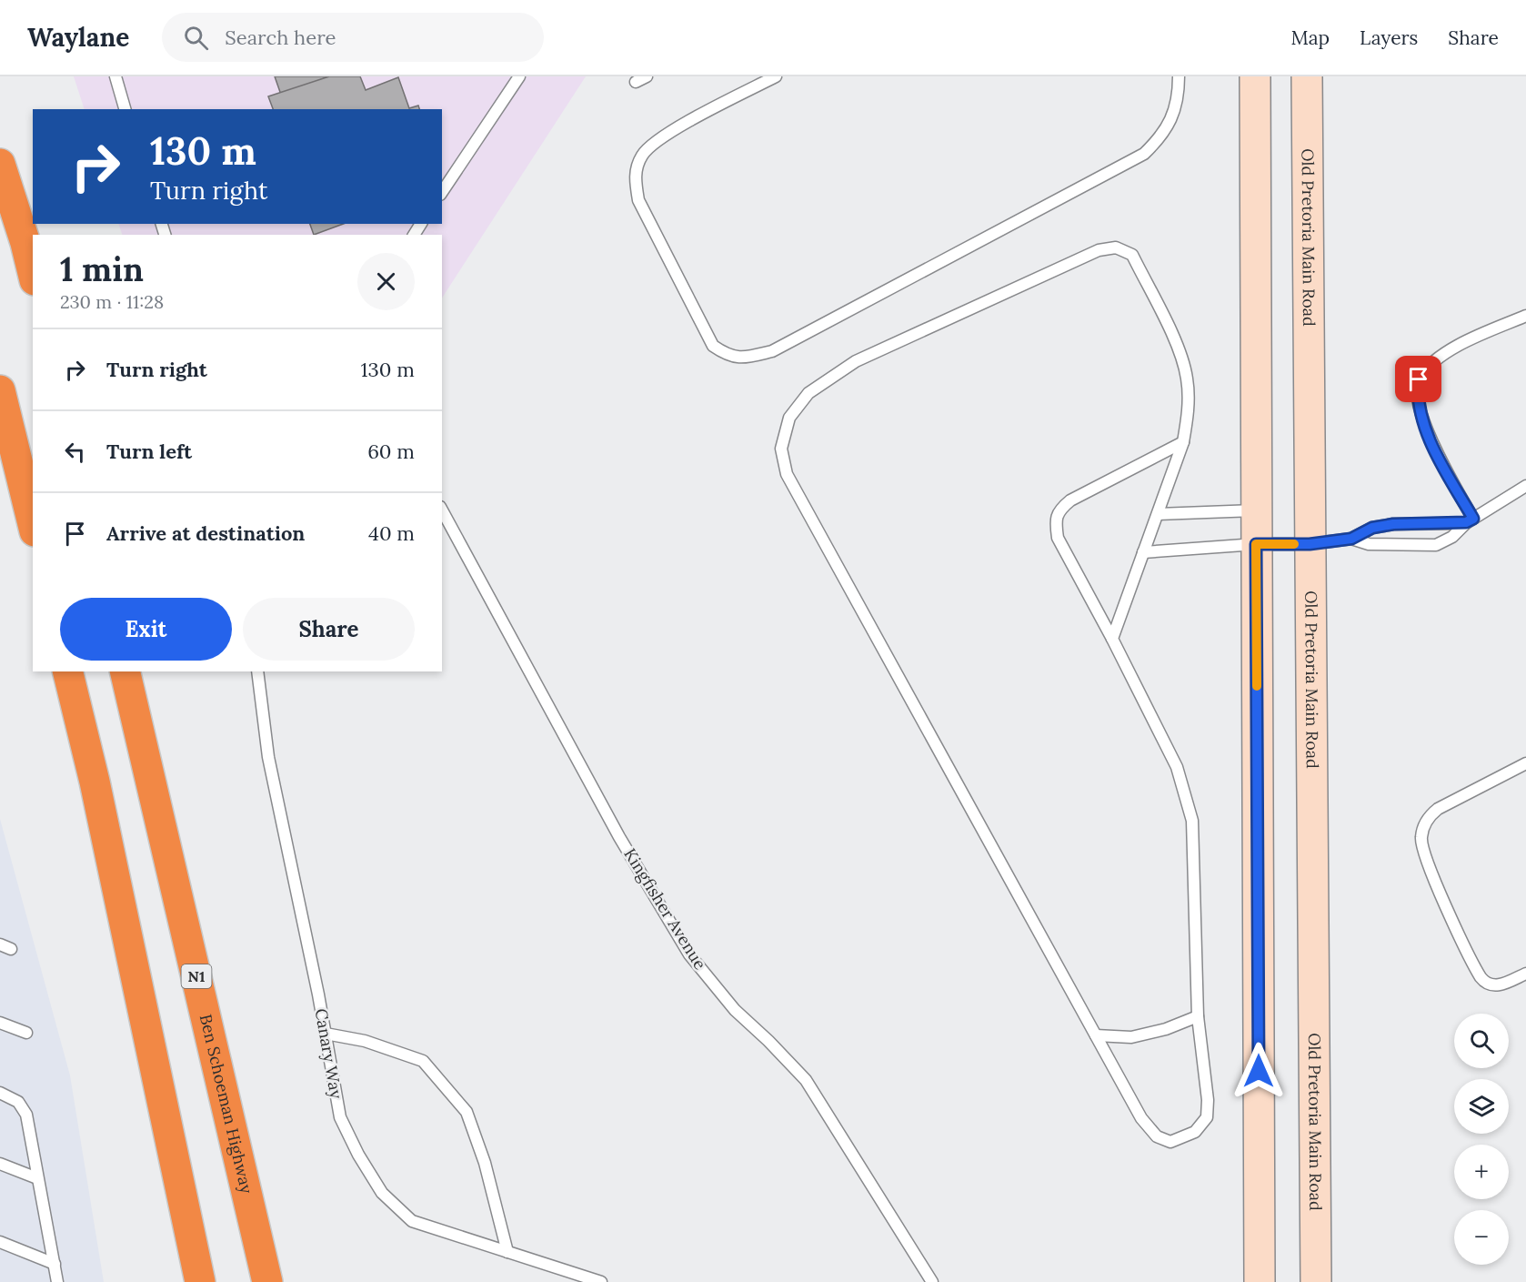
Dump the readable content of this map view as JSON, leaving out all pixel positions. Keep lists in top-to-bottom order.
{
  "streets": {
    "highway": ["N1", "Ben Schoeman Highway"],
    "main road": ["Old Pretoria Main Road"],
    "lane": ["Kingfisher Avenue", "Canary Way"]
  },
  "page": {
    "header": "Waylane",
    "search": "Search here",
    "nav": ["Map", "Layers", "Share"],
    "turn": ["130 m", "Turn right"],
    "heading": ["1 min", "230 m · 11:28"],
    "list": [
      {
        "name": "Turn right",
        "value": "130 m"
      },
      {
        "name": "Turn left",
        "value": "60 m"
      },
      {
        "name": "Arrive at destination",
        "value": "40 m"
      }
    ],
    "buttons": ["Exit", "Share"],
    "map_buttons": ["+", "−"]
  }
}
